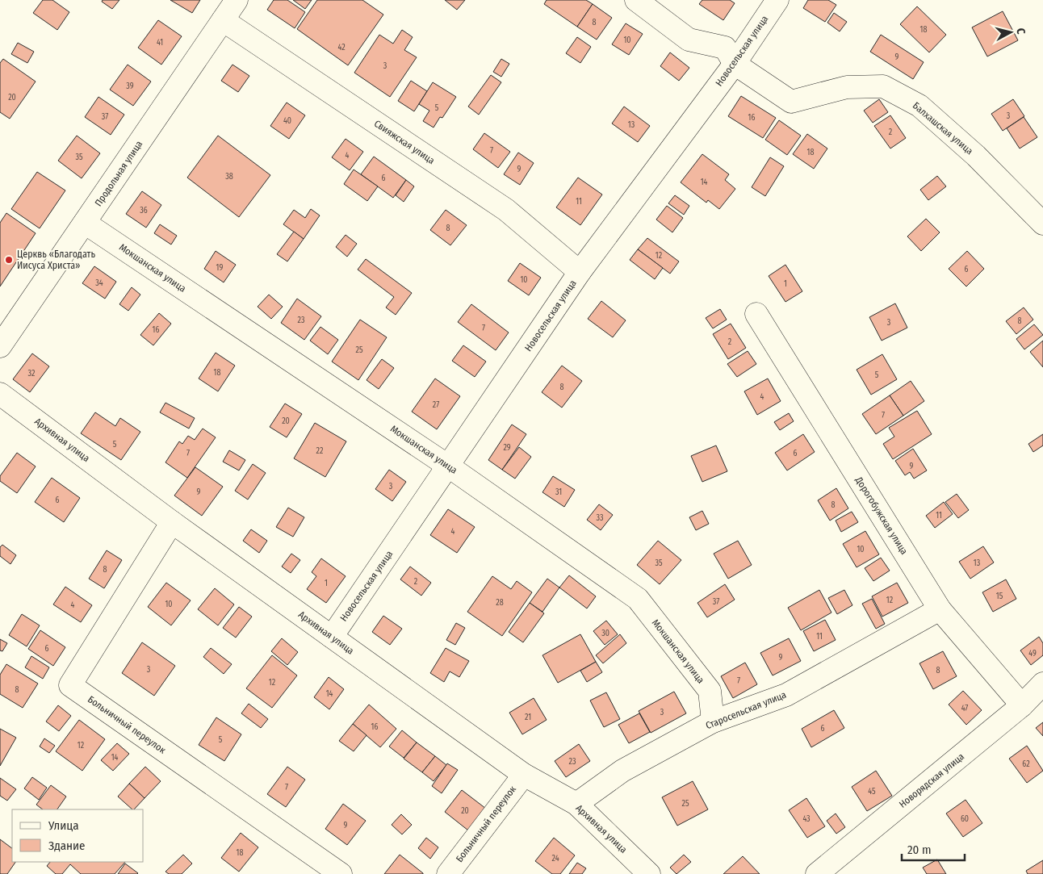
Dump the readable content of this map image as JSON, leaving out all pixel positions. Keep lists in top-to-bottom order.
{
  "streets": {
    "street": [
      "Новосельская улица",
      "Балхашская улица",
      "Свияжская улица",
      "Продольная улица",
      "Мокшанская улица",
      "Архивная улица",
      "Дорогобужская улица",
      "Старосельская улица",
      "Больничный переулок",
      "Новорядская улица"
    ]
  },
  "crossings": [
    ["Новосельская улица", "Балхашская улица"],
    ["Новосельская улица", "Свияжская улица"],
    ["Новосельская улица", "Мокшанская улица"],
    ["Новосельская улица", "Архивная улица"],
    ["Свияжская улица", "Продольная улица"],
    ["Продольная улица", "Мокшанская улица"],
    ["Мокшанская улица", "Старосельская улица"],
    ["Архивная улица", "Старосельская улица"],
    ["Архивная улица", "Больничный переулок"],
    ["Дорогобужская улица", "Старосельская улица"],
    ["Дорогобужская улица", "Новорядская улица"]
  ],
  "places": ["Церквь «Благодать Иисуса Христа»"],
  "house_numbers": [
    "8",
    "18",
    "10",
    "41",
    "42",
    "9",
    "3",
    "39",
    "20",
    "5",
    "3",
    "37",
    "16",
    "40",
    "13",
    "2",
    "7",
    "18",
    "4",
    "35",
    "9",
    "38",
    "6",
    "14",
    "11",
    "36",
    "8",
    "12",
    "19",
    "6",
    "10",
    "34",
    "1",
    "23",
    "8",
    "3",
    "7",
    "16",
    "2",
    "25",
    "18",
    "32",
    "5",
    "8",
    "4",
    "27",
    "7",
    "20",
    "5",
    "29",
    "22",
    "7",
    "6",
    "9",
    "3",
    "9",
    "31",
    "6",
    "8",
    "11",
    "33",
    "4",
    "10",
    "35",
    "13",
    "8",
    "2",
    "1",
    "15",
    "12",
    "37",
    "28",
    "10",
    "4",
    "30",
    "11",
    "6",
    "49",
    "9",
    "3",
    "8",
    "7",
    "12",
    "8",
    "14",
    "47",
    "3",
    "21",
    "16",
    "6",
    "5",
    "12",
    "14",
    "23",
    "62",
    "7",
    "45",
    "25",
    "20",
    "43",
    "60",
    "9",
    "18",
    "24"
  ],
  "legend": ["Улица", "Здание"],
  "scale_bar": "20 m",
  "north": "right"
}
